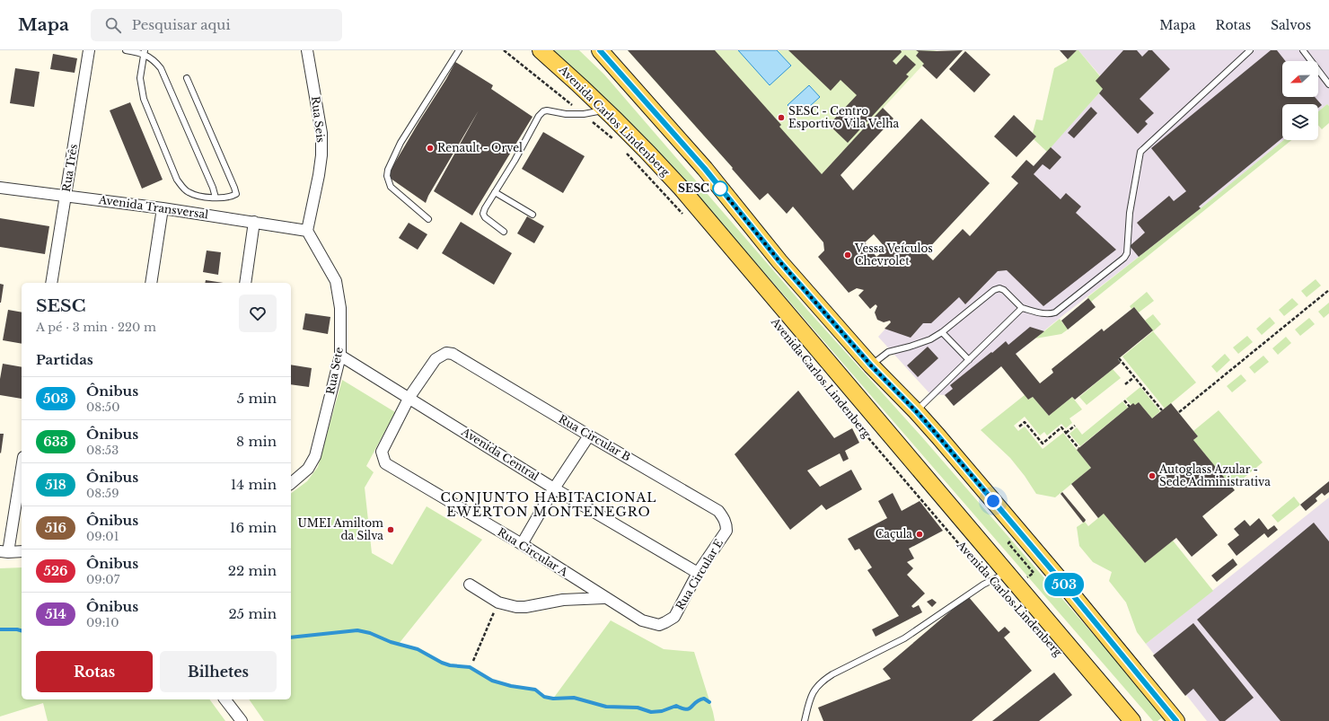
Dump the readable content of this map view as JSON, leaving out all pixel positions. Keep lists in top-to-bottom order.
{
  "streets": {
    "main road": ["Avenida Carlos Lindenberg"],
    "street": [
      "Rua Seis",
      "Rua Três",
      "Avenida Transversal",
      "Rua Sete",
      "Rua Circular B",
      "Avenida Central",
      "Rua Circular A",
      "Rua Circular E"
    ]
  },
  "crossings": [
    ["Rua Seis", "Avenida Transversal"],
    ["Rua Seis", "Rua Sete"],
    ["Rua Três", "Avenida Transversal"],
    ["Avenida Transversal", "Rua Sete"],
    ["Rua Sete", "Avenida Central"],
    ["Rua Circular B", "Avenida Central"],
    ["Rua Circular B", "Rua Circular A"],
    ["Rua Circular B", "Rua Circular E"],
    ["Avenida Central", "Rua Circular A"],
    ["Avenida Central", "Rua Circular E"],
    ["Rua Circular A", "Rua Circular E"]
  ],
  "districts": ["CONJUNTO HABITACIONAL EWERTON MONTENEGRO"],
  "places": [
    "SESC - Centro Esportivo Vila Velha",
    "Renault - Orvel",
    "SESC",
    "Vessa Veículos Chevrolet",
    "Autoglass Azular - Sede Administrativa",
    "UMEI Amiltom da Silva",
    "Caçula"
  ],
  "lines": ["bus line 503"],
  "north": "left",
  "page": {
    "header": "Mapa",
    "search": "Pesquisar aqui",
    "nav": ["Mapa", "Rotas", "Salvos"],
    "on_map": "503",
    "heading": [
      ["SESC", "A pé · 3 min · 220 m"],
      "Partidas"
    ],
    "list": [
      {
        "mark": "503",
        "name": "Ônibus",
        "note": "08:50",
        "value": "5 min"
      },
      {
        "mark": "633",
        "name": "Ônibus",
        "note": "08:53",
        "value": "8 min"
      },
      {
        "mark": "518",
        "name": "Ônibus",
        "note": "08:59",
        "value": "14 min"
      },
      {
        "mark": "516",
        "name": "Ônibus",
        "note": "09:01",
        "value": "16 min"
      },
      {
        "mark": "526",
        "name": "Ônibus",
        "note": "09:07",
        "value": "22 min"
      },
      {
        "mark": "514",
        "name": "Ônibus",
        "note": "09:10",
        "value": "25 min"
      }
    ],
    "buttons": ["Rotas", "Bilhetes"]
  }
}
